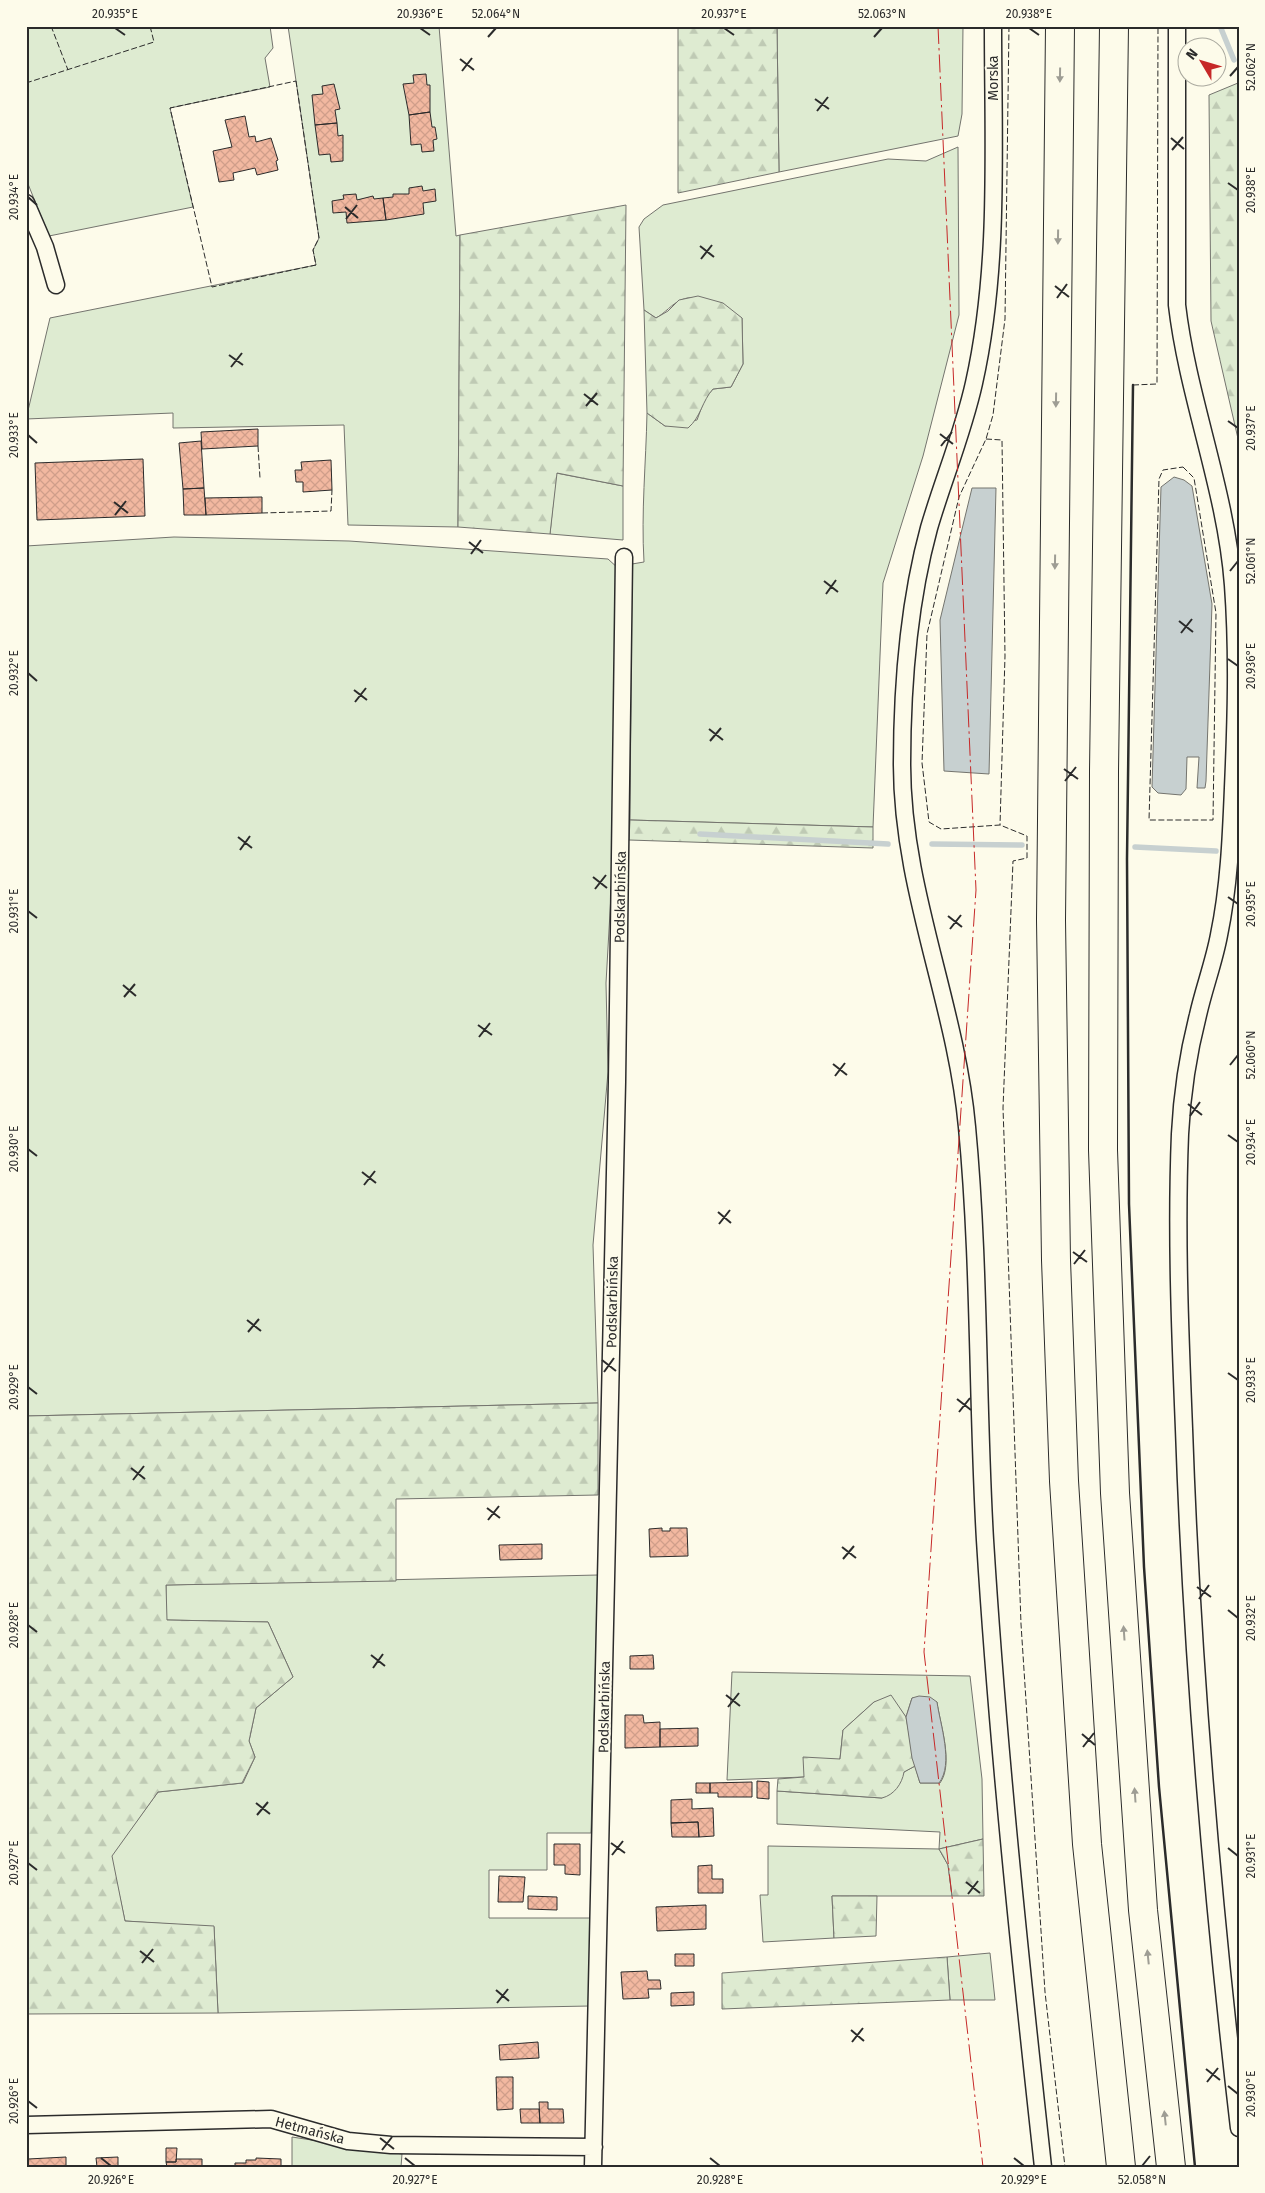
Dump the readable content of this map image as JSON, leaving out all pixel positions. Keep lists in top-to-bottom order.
{
  "streets": {
    "street": ["Morska", "Podskarbińska", "Hetmańska"]
  },
  "crossings": [
    ["Podskarbińska", "Hetmańska"]
  ],
  "north": "top left",
  "coordinates": [
    "20.935°E",
    "20.936°E",
    "52.064°N",
    "20.937°E",
    "52.063°N",
    "20.938°E",
    "52.062°N",
    "20.934°E",
    "20.933°E",
    "52.061°N",
    "20.932°E",
    "20.931°E",
    "52.060°N",
    "20.930°E",
    "20.929°E",
    "20.928°E",
    "20.927°E",
    "20.926°E",
    "52.058°N"
  ]
}
